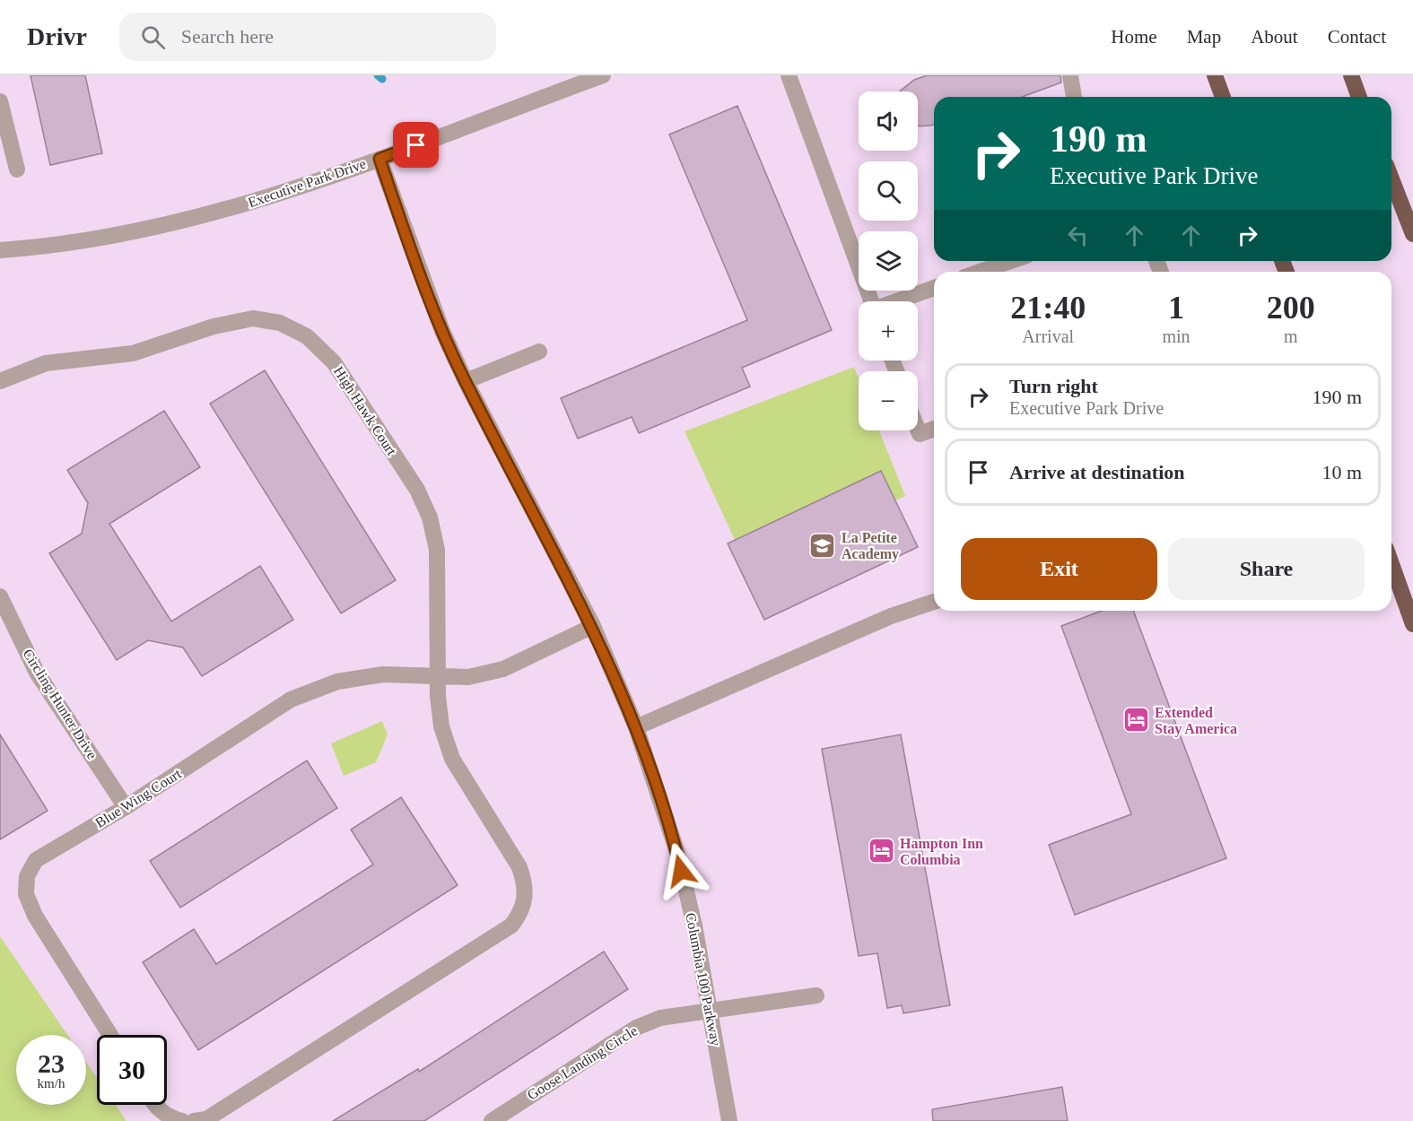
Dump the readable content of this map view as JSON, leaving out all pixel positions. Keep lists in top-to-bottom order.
{
  "streets": {
    "street": [
      "Executive Park Drive",
      "High Hawk Court",
      "Circling Hunter Drive",
      "Blue Wing Court",
      "Columbia 100 Parkway",
      "Goose Landing Circle"
    ]
  },
  "crossings": [
    ["Executive Park Drive", "Columbia 100 Parkway"],
    ["High Hawk Court", "Blue Wing Court"],
    ["Circling Hunter Drive", "Blue Wing Court"],
    ["Blue Wing Court", "Columbia 100 Parkway"],
    ["Columbia 100 Parkway", "Goose Landing Circle"]
  ],
  "places": {
    "school or university": ["La Petite Academy"],
    "hotel": ["Extended Stay America", "Hampton Inn Columbia"]
  },
  "page": {
    "header": "Drivr",
    "search": "Search here",
    "nav": [
      "Home",
      "Map",
      "About",
      "Contact"
    ],
    "map_buttons": ["+", "−"],
    "turn": ["190 m", "Executive Park Drive"],
    "eta": [
      "21:40",
      "Arrival",
      "1",
      "min",
      "200",
      "m"
    ],
    "list": [
      {
        "name": "Turn right",
        "note": "Executive Park Drive",
        "value": "190 m"
      },
      {
        "name": "Arrive at destination",
        "value": "10 m"
      }
    ],
    "buttons": ["Exit", "Share"],
    "speed": "23 km/h",
    "limit": "30"
  }
}
